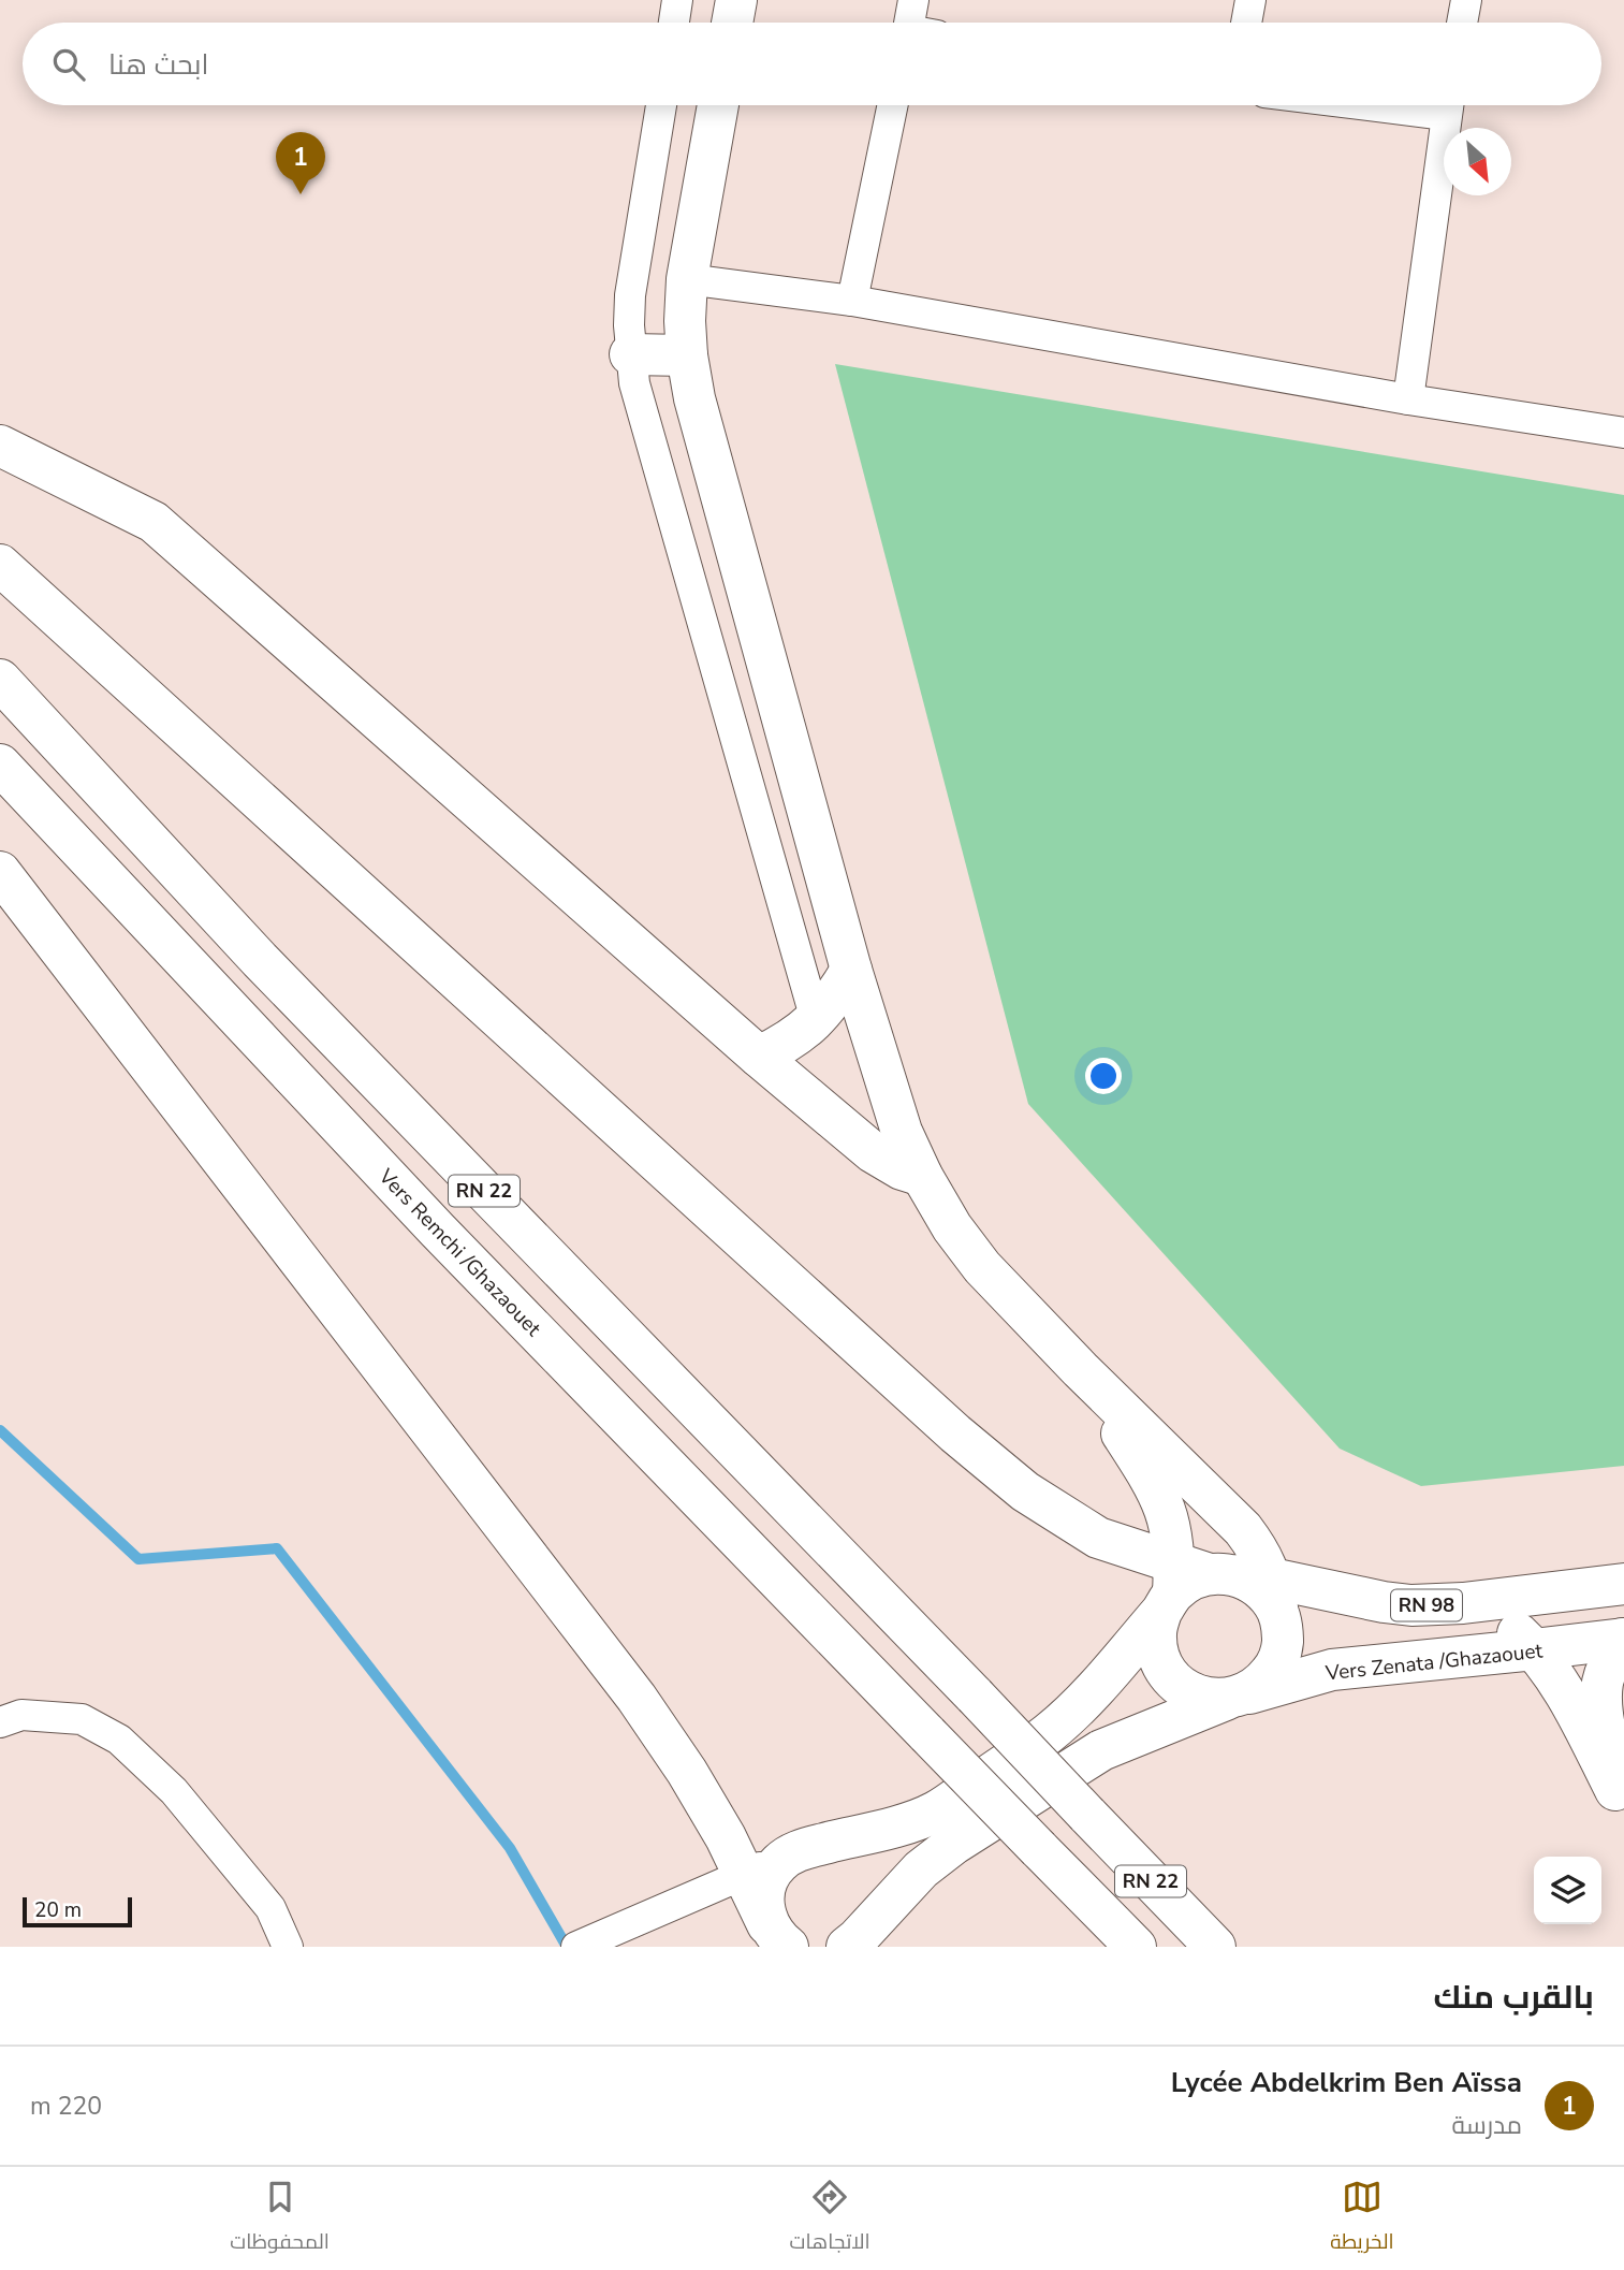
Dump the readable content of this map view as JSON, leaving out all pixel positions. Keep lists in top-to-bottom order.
{
  "streets": {
    "main road": [
      "RN 22",
      "Vers Remchi /Ghazaouet",
      "RN 98",
      "Vers Zenata /Ghazaouet"
    ]
  },
  "crossings": [
    ["RN 98", "Vers Zenata /Ghazaouet"]
  ],
  "scale_bar": "20 m",
  "north": "bottom right",
  "page": {
    "search": "ابحث هنا",
    "pins": "1",
    "scale": "20 m",
    "heading": "بالقرب منك",
    "list": [
      {
        "mark": "1",
        "name": "Lycée Abdelkrim Ben Aïssa",
        "note": "مدرسة",
        "value": "220 m"
      }
    ],
    "nav": ["الخريطة", "الاتجاهات", "المحفوظات"]
  }
}
